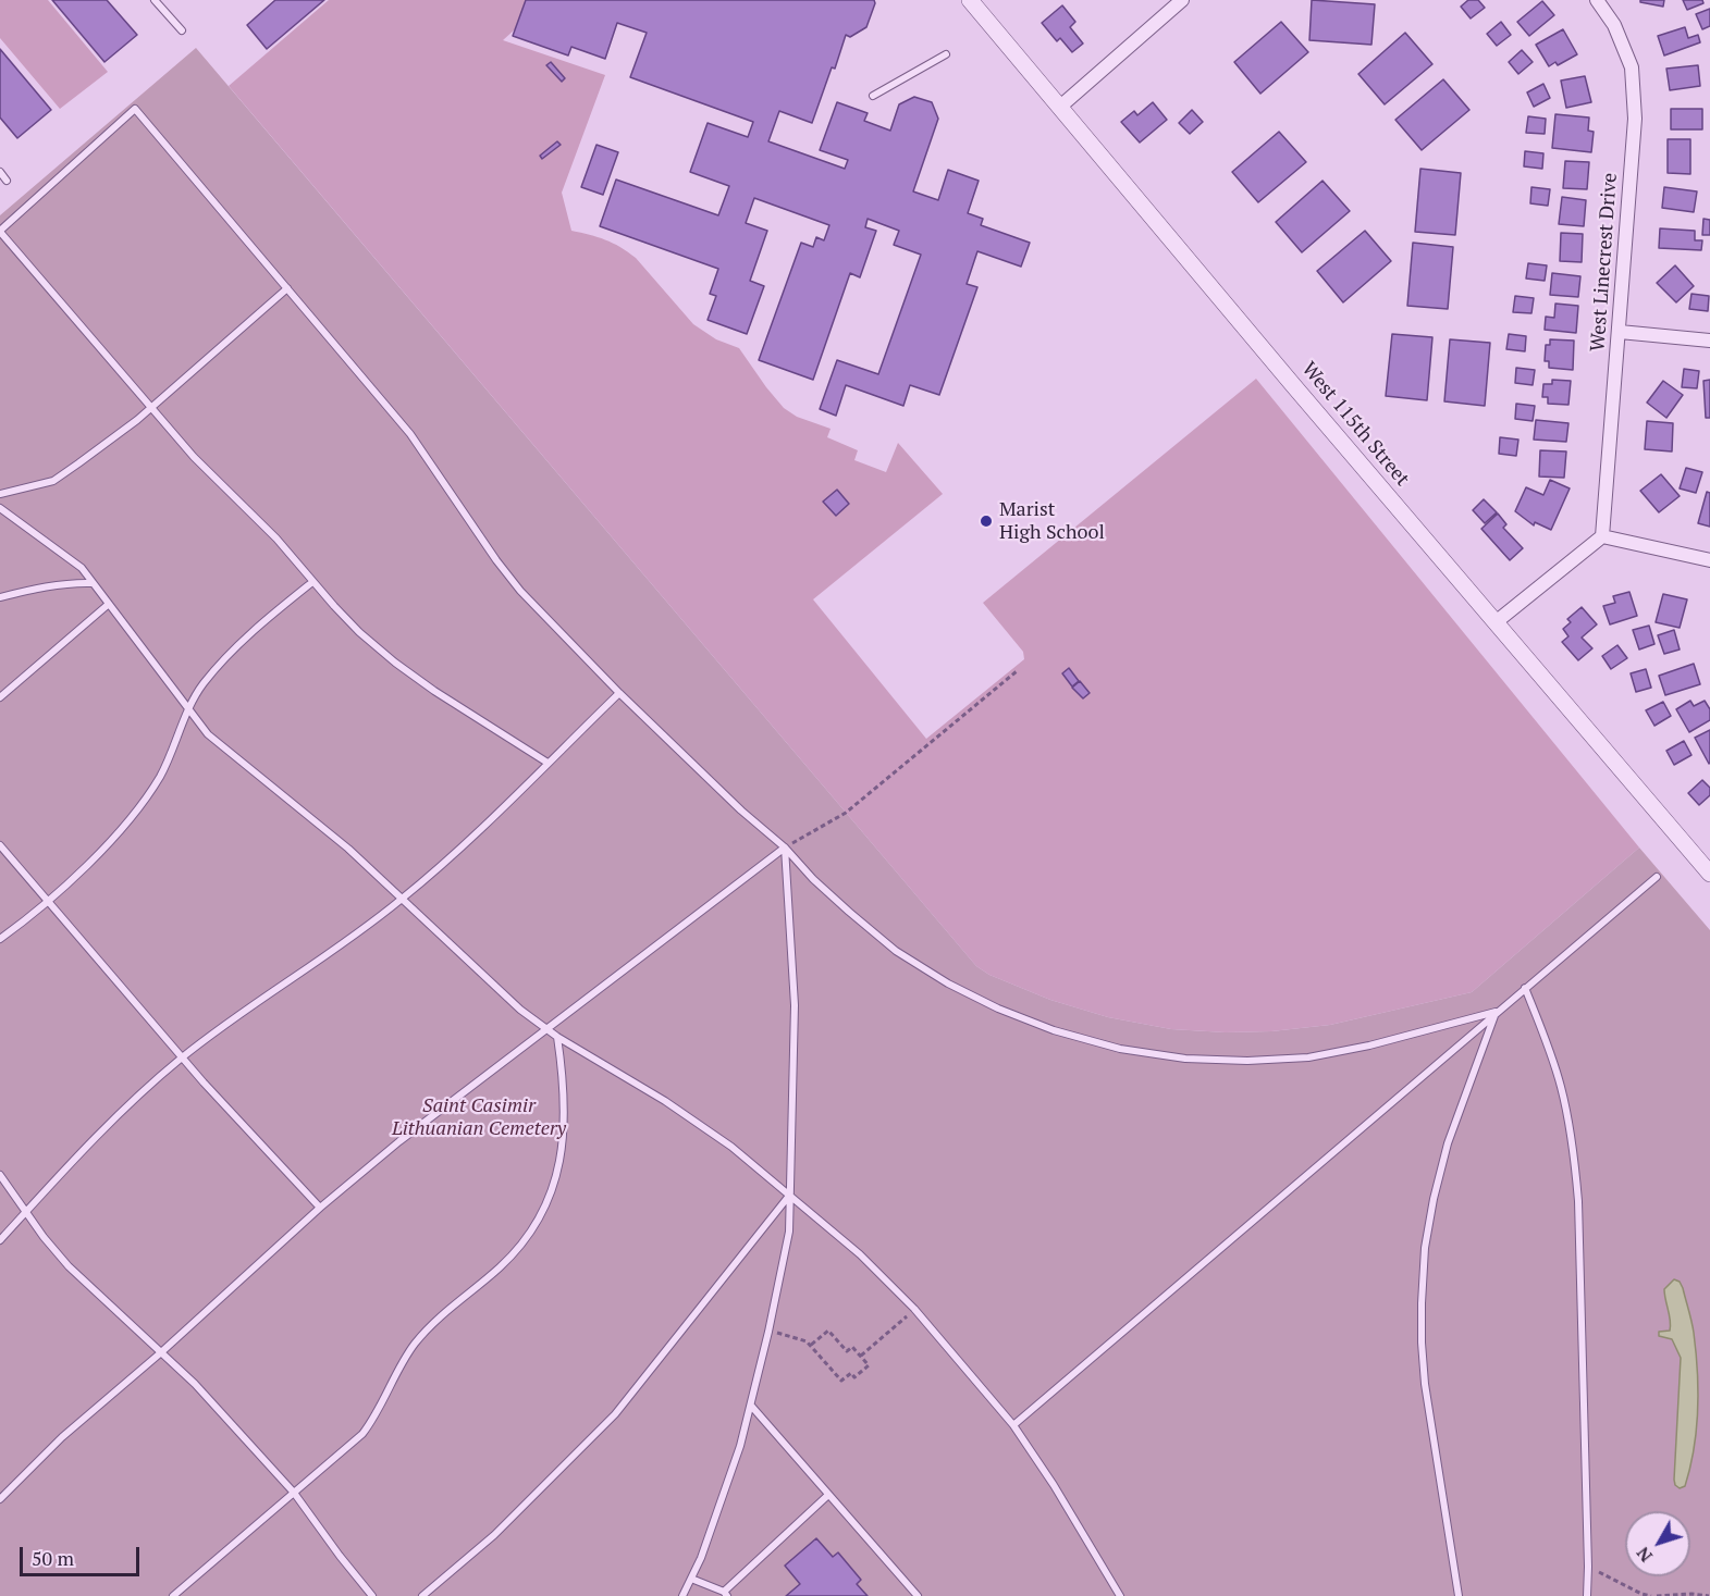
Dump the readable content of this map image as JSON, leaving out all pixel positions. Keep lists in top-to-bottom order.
{
  "streets": {
    "street": ["West Linecrest Drive", "West 115th Street"]
  },
  "parks": ["Saint Casimir Lithuanian Cemetery"],
  "places": ["Marist High School"],
  "scale_bar": "50 m",
  "north": "bottom left"
}
